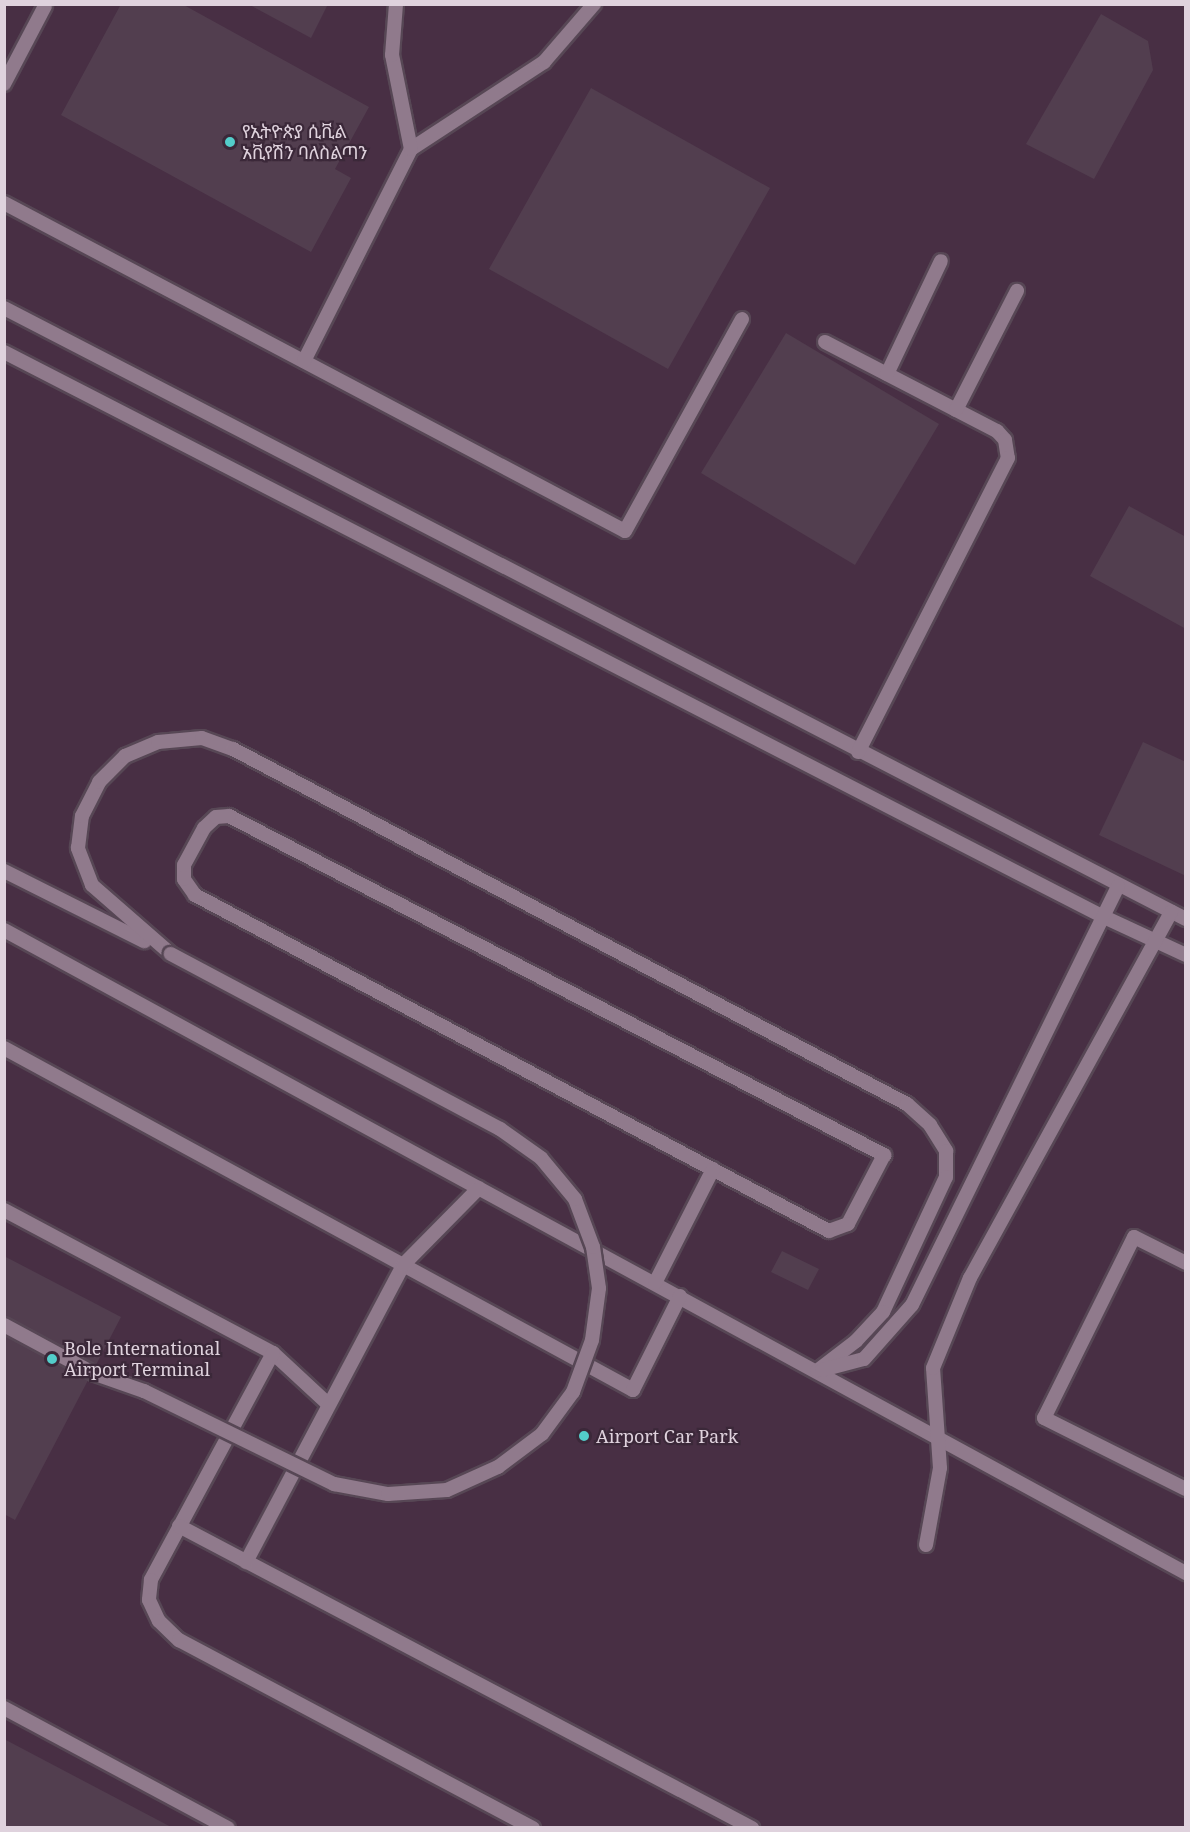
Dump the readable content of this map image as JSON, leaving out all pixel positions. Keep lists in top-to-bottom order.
{
  "places": ["የኢትዮጵያ ሲቪል አቪየሽን ባለስልጣን", "Bole International Airport Terminal", "Airport Car Park"]
}
